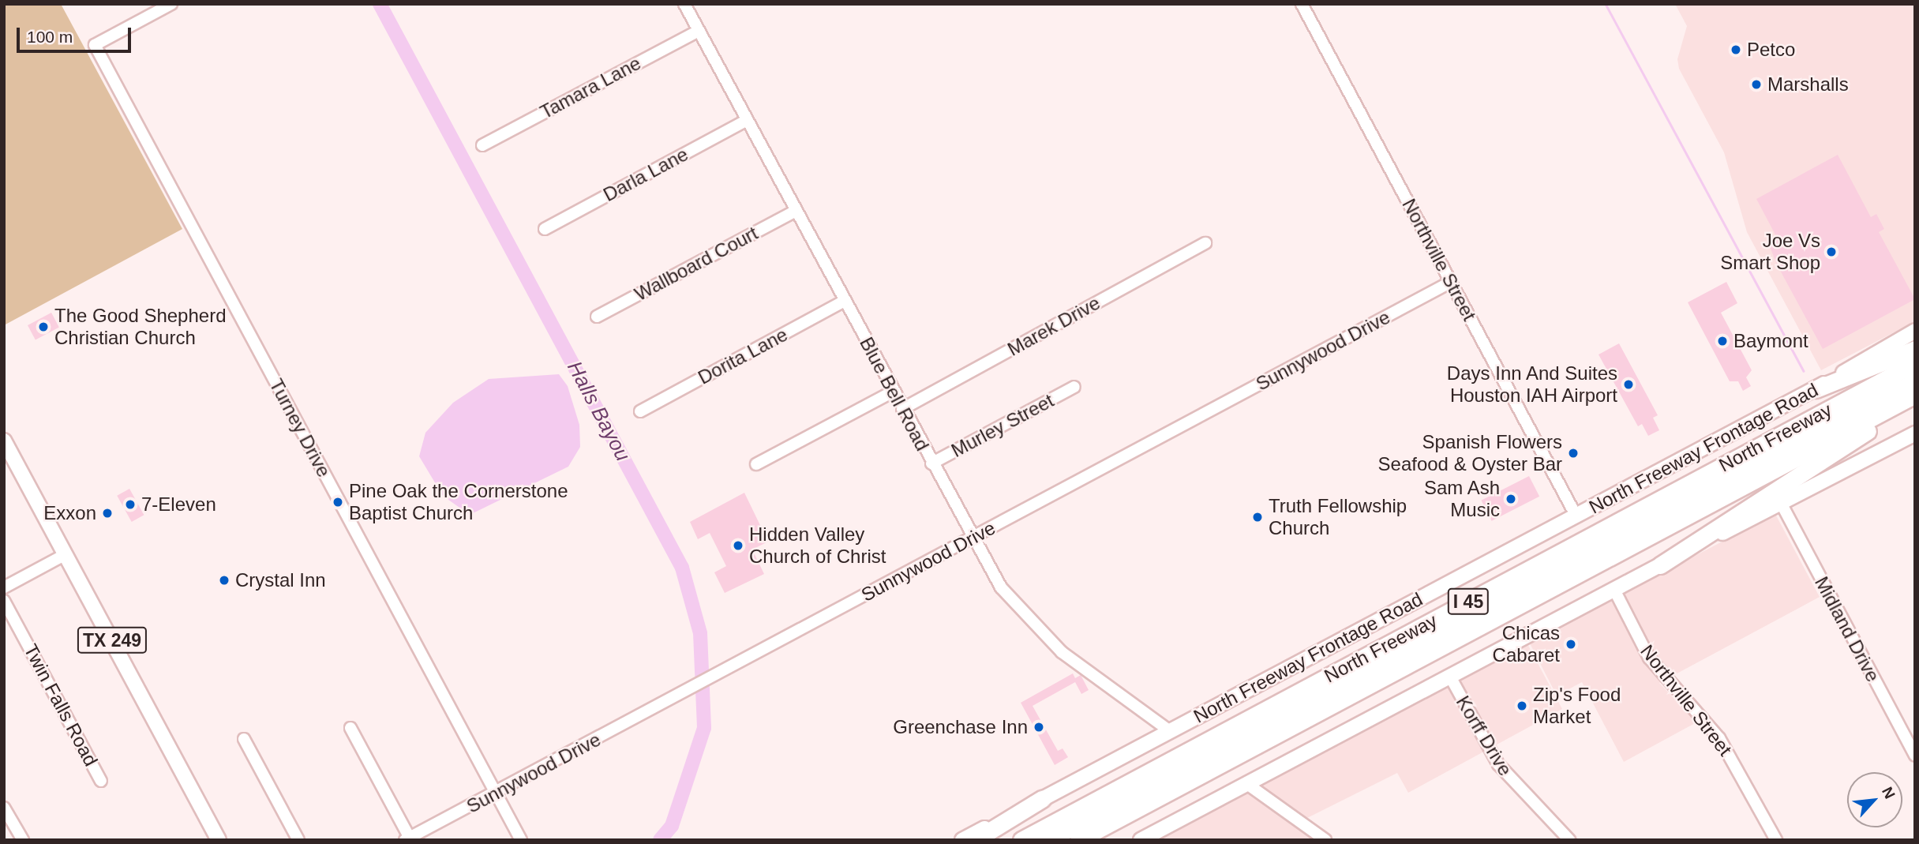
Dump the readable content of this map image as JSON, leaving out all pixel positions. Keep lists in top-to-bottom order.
{
  "streets": {
    "highway": ["North Freeway", "I 45"],
    "main road": ["North Freeway Frontage Road", "TX 249"],
    "street": [
      "Tamara Lane",
      "Darla Lane",
      "Northville Street",
      "Wallboard Court",
      "Marek Drive",
      "Sunnywood Drive",
      "Dorita Lane",
      "Blue Bell Road",
      "Murley Street",
      "Turney Drive",
      "Midland Drive",
      "Twin Falls Road",
      "Korff Drive"
    ]
  },
  "crossings": [
    ["Tamara Lane", "Blue Bell Road"],
    ["Darla Lane", "Blue Bell Road"],
    ["Northville Street", "Sunnywood Drive"],
    ["Northville Street", "North Freeway Frontage Road"],
    ["Wallboard Court", "Blue Bell Road"],
    ["Marek Drive", "Blue Bell Road"],
    ["Sunnywood Drive", "Blue Bell Road"],
    ["Sunnywood Drive", "Turney Drive"],
    ["Dorita Lane", "Blue Bell Road"],
    ["Blue Bell Road", "Murley Street"],
    ["Blue Bell Road", "North Freeway Frontage Road"]
  ],
  "water": ["Halls Bayou"],
  "places": [
    "Petco",
    "Marshalls",
    "Joe Vs Smart Shop",
    "The Good Shepherd Christian Church",
    "Baymont",
    "Days Inn And Suites Houston IAH Airport",
    "Spanish Flowers Seafood & Oyster Bar",
    "Sam Ash Music",
    "Pine Oak the Cornerstone Baptist Church",
    "7-Eleven",
    "Exxon",
    "Truth Fellowship Church",
    "Hidden Valley Church of Christ",
    "Crystal Inn",
    "Chicas Cabaret",
    "Zip's Food Market",
    "Greenchase Inn"
  ],
  "scale_bar": "100 m",
  "north": "top right"
}
